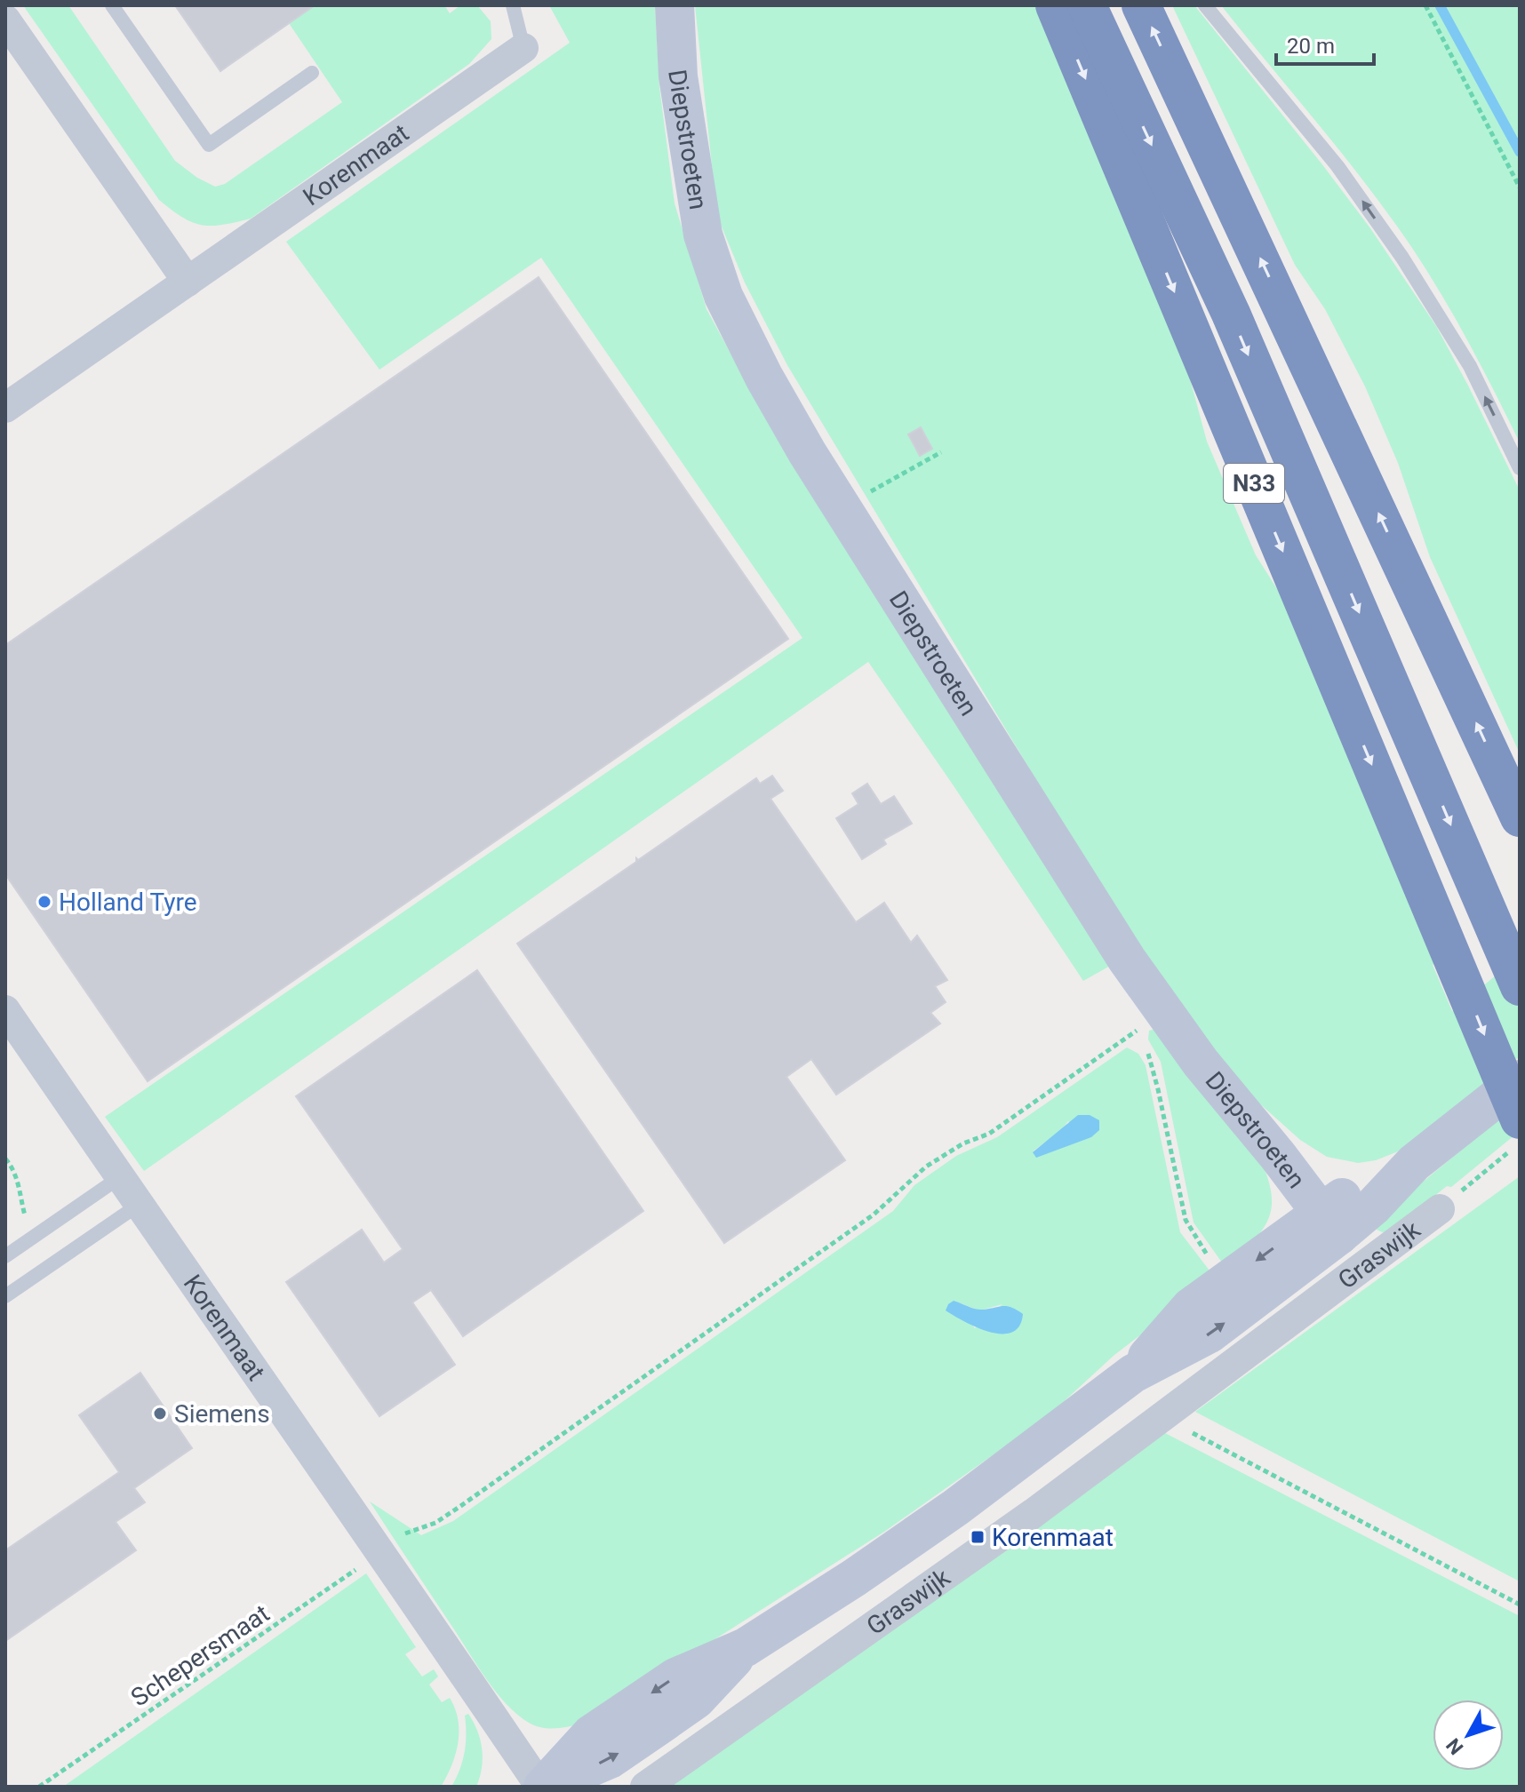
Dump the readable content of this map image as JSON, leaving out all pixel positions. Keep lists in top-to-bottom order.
{
  "streets": {
    "highway": ["N33"],
    "main road": ["Diepstroeten", "Graswijk"],
    "street": ["Korenmaat"],
    "path": ["Schepersmaat"]
  },
  "crossings": [
    ["Diepstroeten", "Graswijk"],
    ["Diepstroeten", "Schepersmaat"],
    ["Korenmaat", "Graswijk"],
    ["Korenmaat", "Schepersmaat"],
    ["N33", "Graswijk"]
  ],
  "places": {
    "other": ["Holland Tyre", "Siemens"],
    "transit": ["Korenmaat"]
  },
  "scale_bar": "20 m",
  "north": "bottom left"
}
